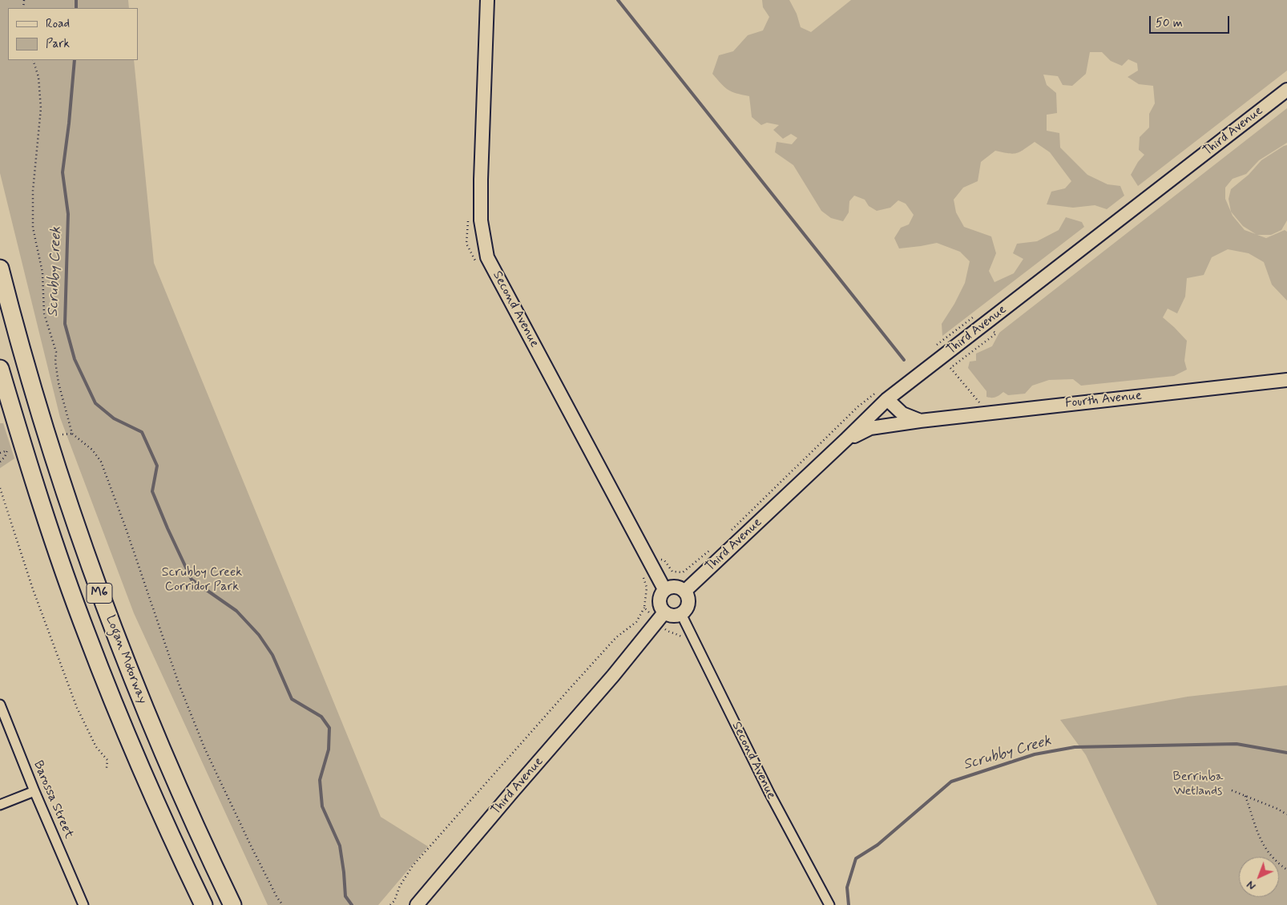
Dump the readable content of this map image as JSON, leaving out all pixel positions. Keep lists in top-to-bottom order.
{
  "streets": {
    "highway": ["M6", "Logan Motorway"],
    "street": [
      "Third Avenue",
      "Second Avenue",
      "Fourth Avenue",
      "Barossa Street"
    ]
  },
  "crossings": [
    ["Third Avenue", "Second Avenue"],
    ["Third Avenue", "Fourth Avenue"]
  ],
  "water": ["Scrubby Creek"],
  "parks": ["Scrubby Creek Corridor Park", "Berrinba Wetlands"],
  "legend": ["Road", "Park"],
  "scale_bar": "50 m",
  "north": "bottom left"
}
